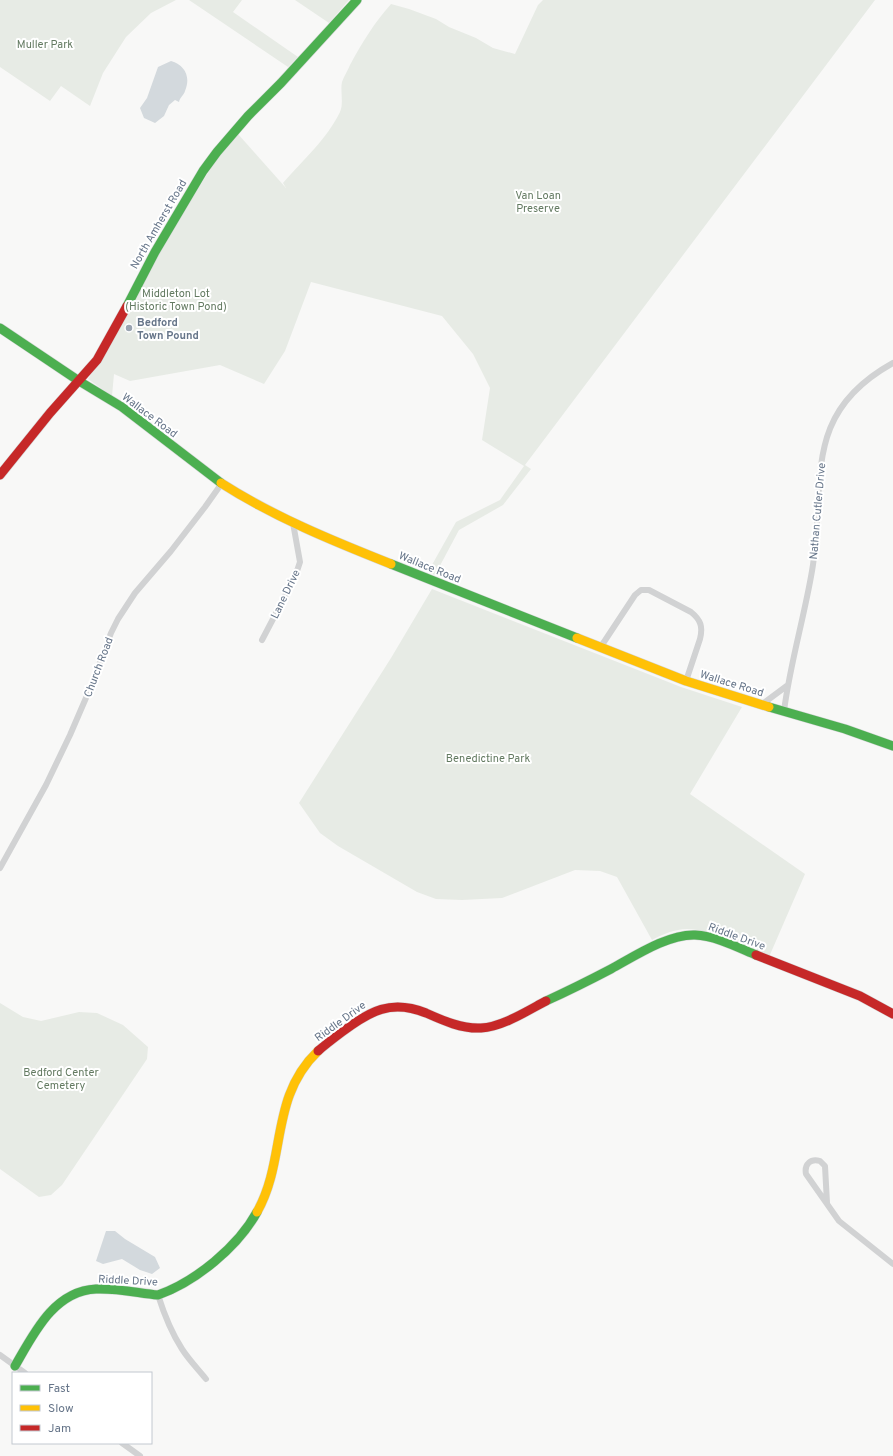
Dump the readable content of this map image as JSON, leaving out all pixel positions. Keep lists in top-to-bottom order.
{
  "streets": {
    "street": [
      "North Amherst Road",
      "Wallace Road",
      "Nathan Cutler Drive",
      "Lane Drive",
      "Church Road",
      "Riddle Drive"
    ]
  },
  "crossings": [
    ["North Amherst Road", "Wallace Road"],
    ["Wallace Road", "Nathan Cutler Drive"],
    ["Wallace Road", "Lane Drive"],
    ["Wallace Road", "Church Road"]
  ],
  "parks": [
    "Muller Park",
    "Van Loan Preserve",
    "Middleton Lot (Historic Town Pond)",
    "Benedictine Park",
    "Bedford Center Cemetery"
  ],
  "places": ["Bedford Town Pound"],
  "legend": ["Fast", "Slow", "Jam"]
}
